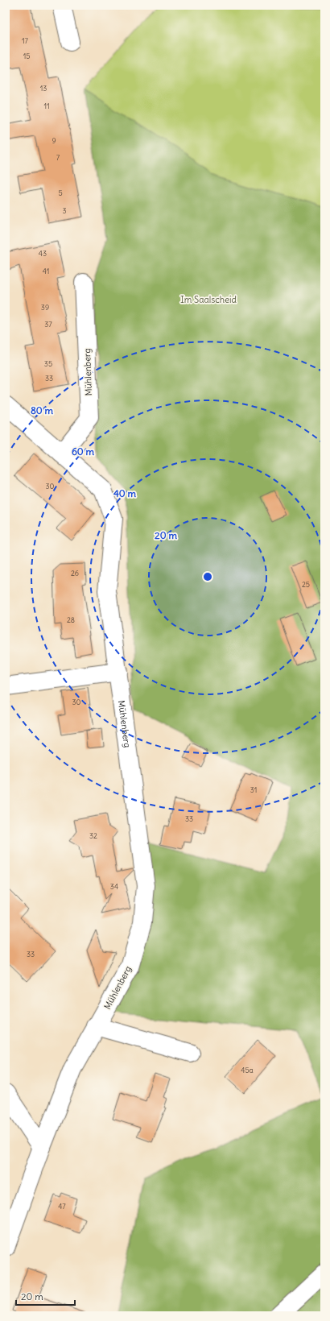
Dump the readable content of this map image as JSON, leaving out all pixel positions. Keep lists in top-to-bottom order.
{
  "streets": {
    "street": ["Mühlenberg"]
  },
  "parks": ["Im Saalscheid"],
  "house_numbers": [
    "17",
    "15",
    "13",
    "11",
    "9",
    "7",
    "5",
    "3",
    "43",
    "41",
    "39",
    "37",
    "35",
    "33",
    "30",
    "26",
    "25",
    "28",
    "30",
    "31",
    "33",
    "32",
    "34",
    "33",
    "45a",
    "47"
  ],
  "scale_bar": "20 m",
  "rings": [
    "80 m",
    "60 m",
    "40 m",
    "20 m"
  ]
}
